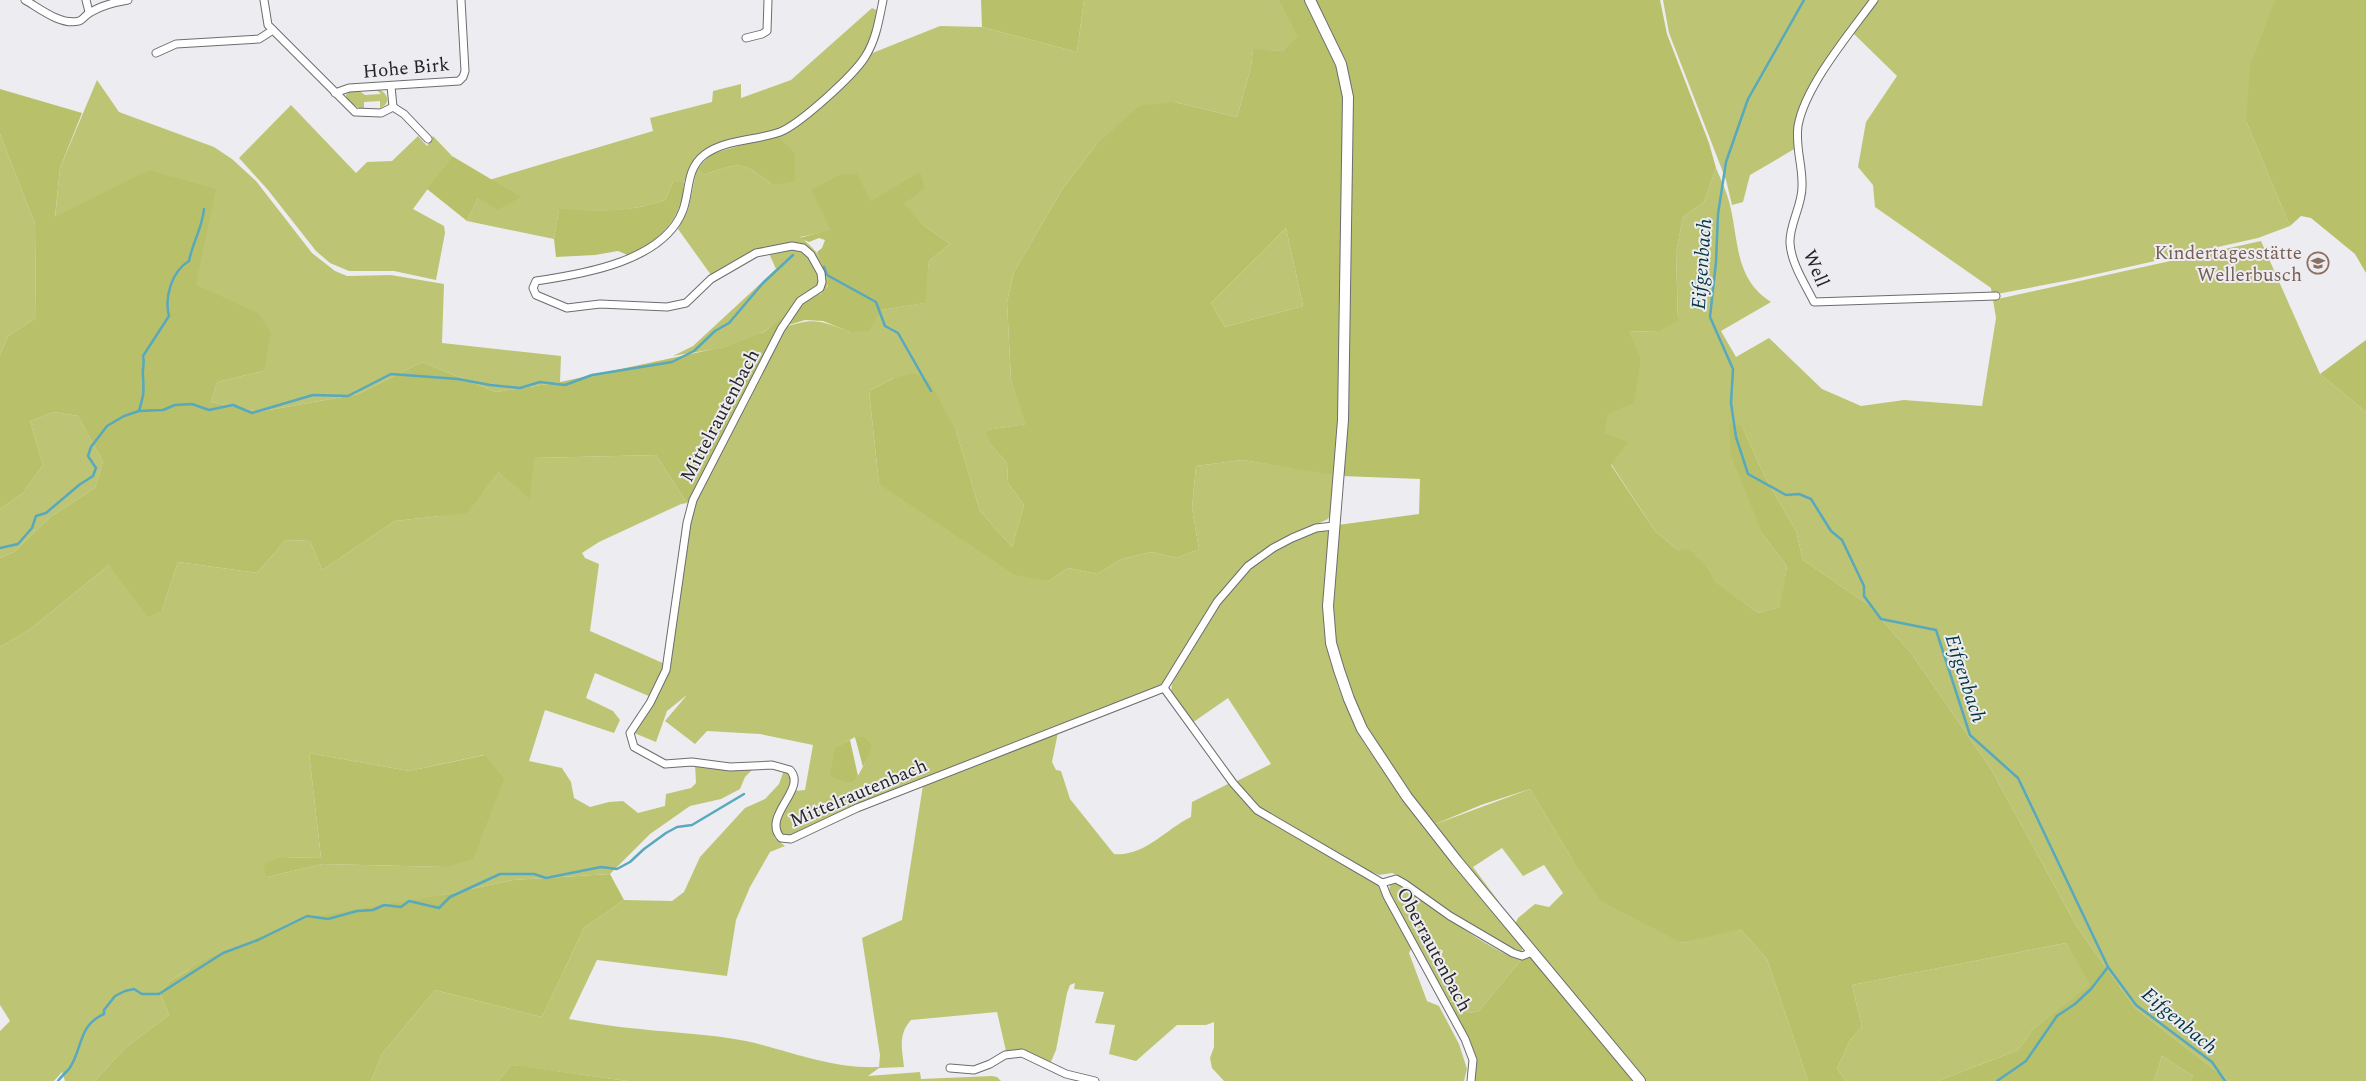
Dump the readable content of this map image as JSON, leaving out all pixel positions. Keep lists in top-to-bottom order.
{
  "streets": {
    "street": [
      "Hohe Birk",
      "Well",
      "Mittelrautenbach",
      "Oberrautenbach"
    ]
  },
  "water": ["Eifgenbach"],
  "places": {
    "school or university": ["Kindertagesstätte Wellerbusch"]
  }
}
